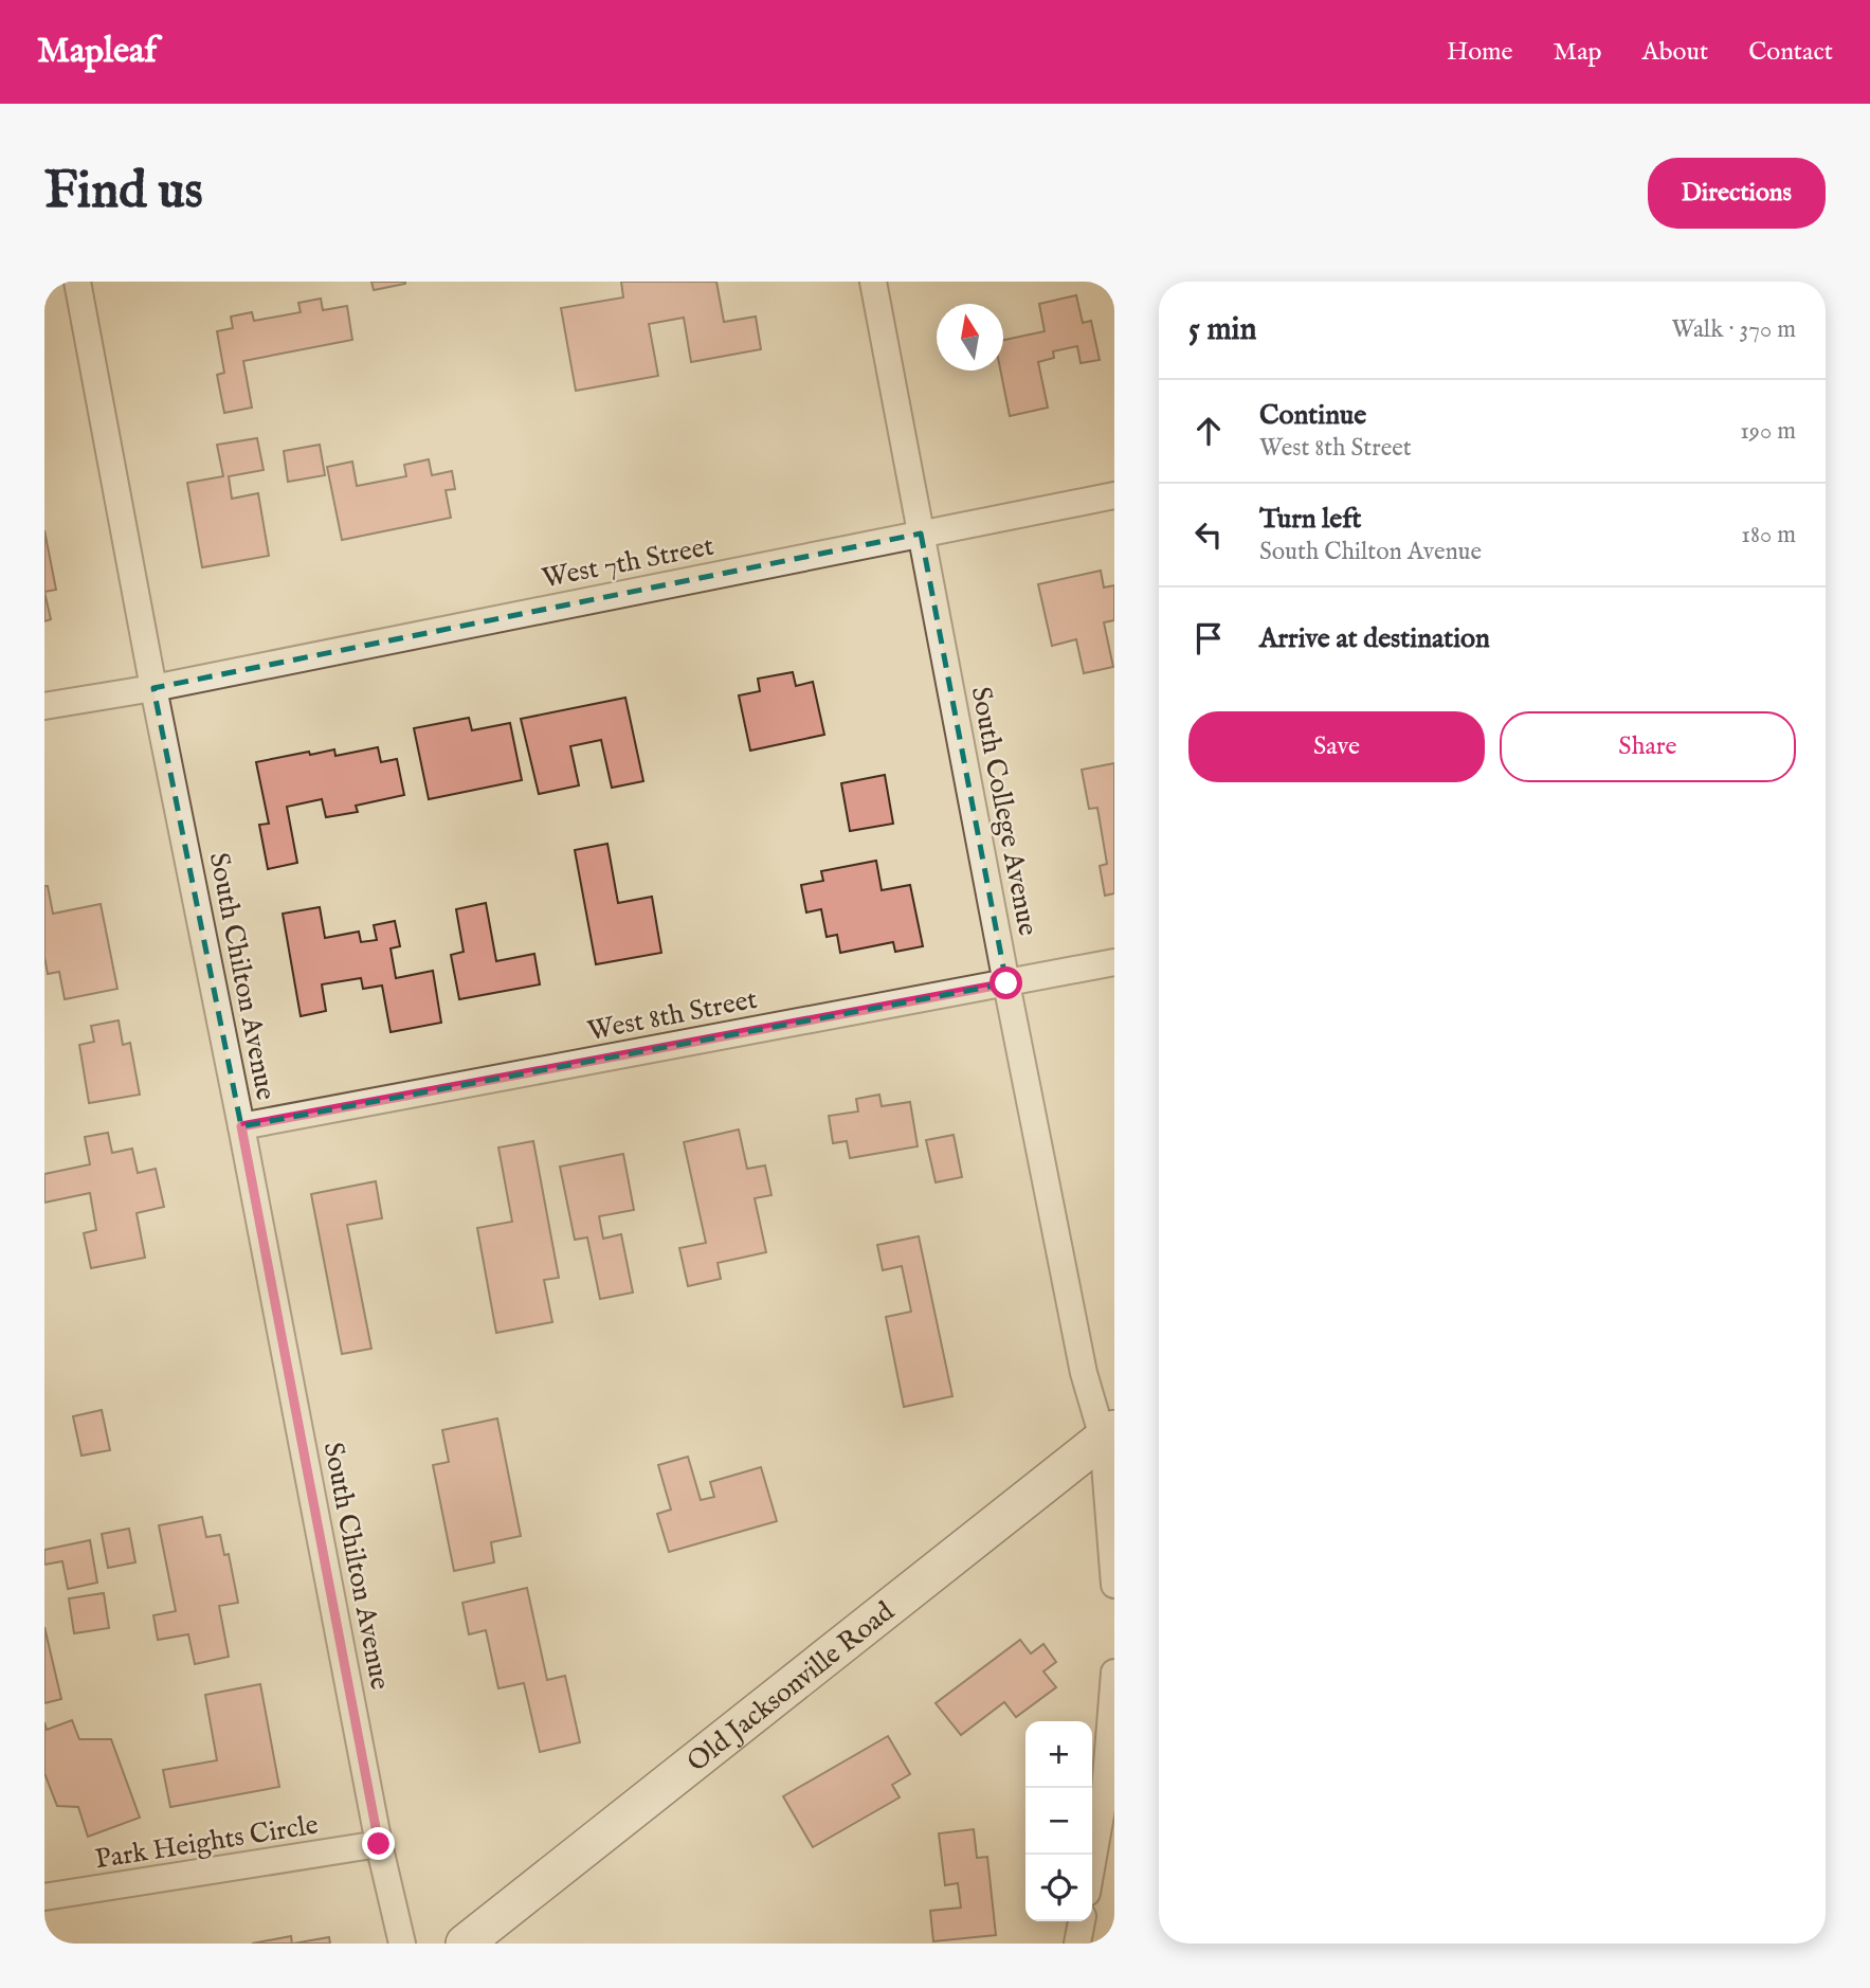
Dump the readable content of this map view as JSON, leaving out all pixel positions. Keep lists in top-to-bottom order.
{
  "streets": {
    "main road": ["Old Jacksonville Road"],
    "street": [
      "West 7th Street",
      "South College Avenue",
      "South Chilton Avenue",
      "West 8th Street",
      "Park Heights Circle"
    ]
  },
  "crossings": [
    ["West 7th Street", "South College Avenue"],
    ["West 7th Street", "South Chilton Avenue"],
    ["South College Avenue", "West 8th Street"],
    ["South College Avenue", "Old Jacksonville Road"],
    ["South Chilton Avenue", "West 8th Street"],
    ["South Chilton Avenue", "Park Heights Circle"]
  ],
  "north": "top",
  "page": {
    "header": "Mapleaf",
    "nav": [
      "Home",
      "Map",
      "About",
      "Contact"
    ],
    "buttons": [
      "Directions",
      ["Save", "Share"]
    ],
    "title": "Find us",
    "heading": ["5 min", "Walk · 370 m"],
    "list": [
      ["Continue", "West 8th Street", "190 m"],
      ["Turn left", "South Chilton Avenue", "180 m"],
      "Arrive at destination"
    ],
    "map_buttons": ["+", "−"]
  }
}
